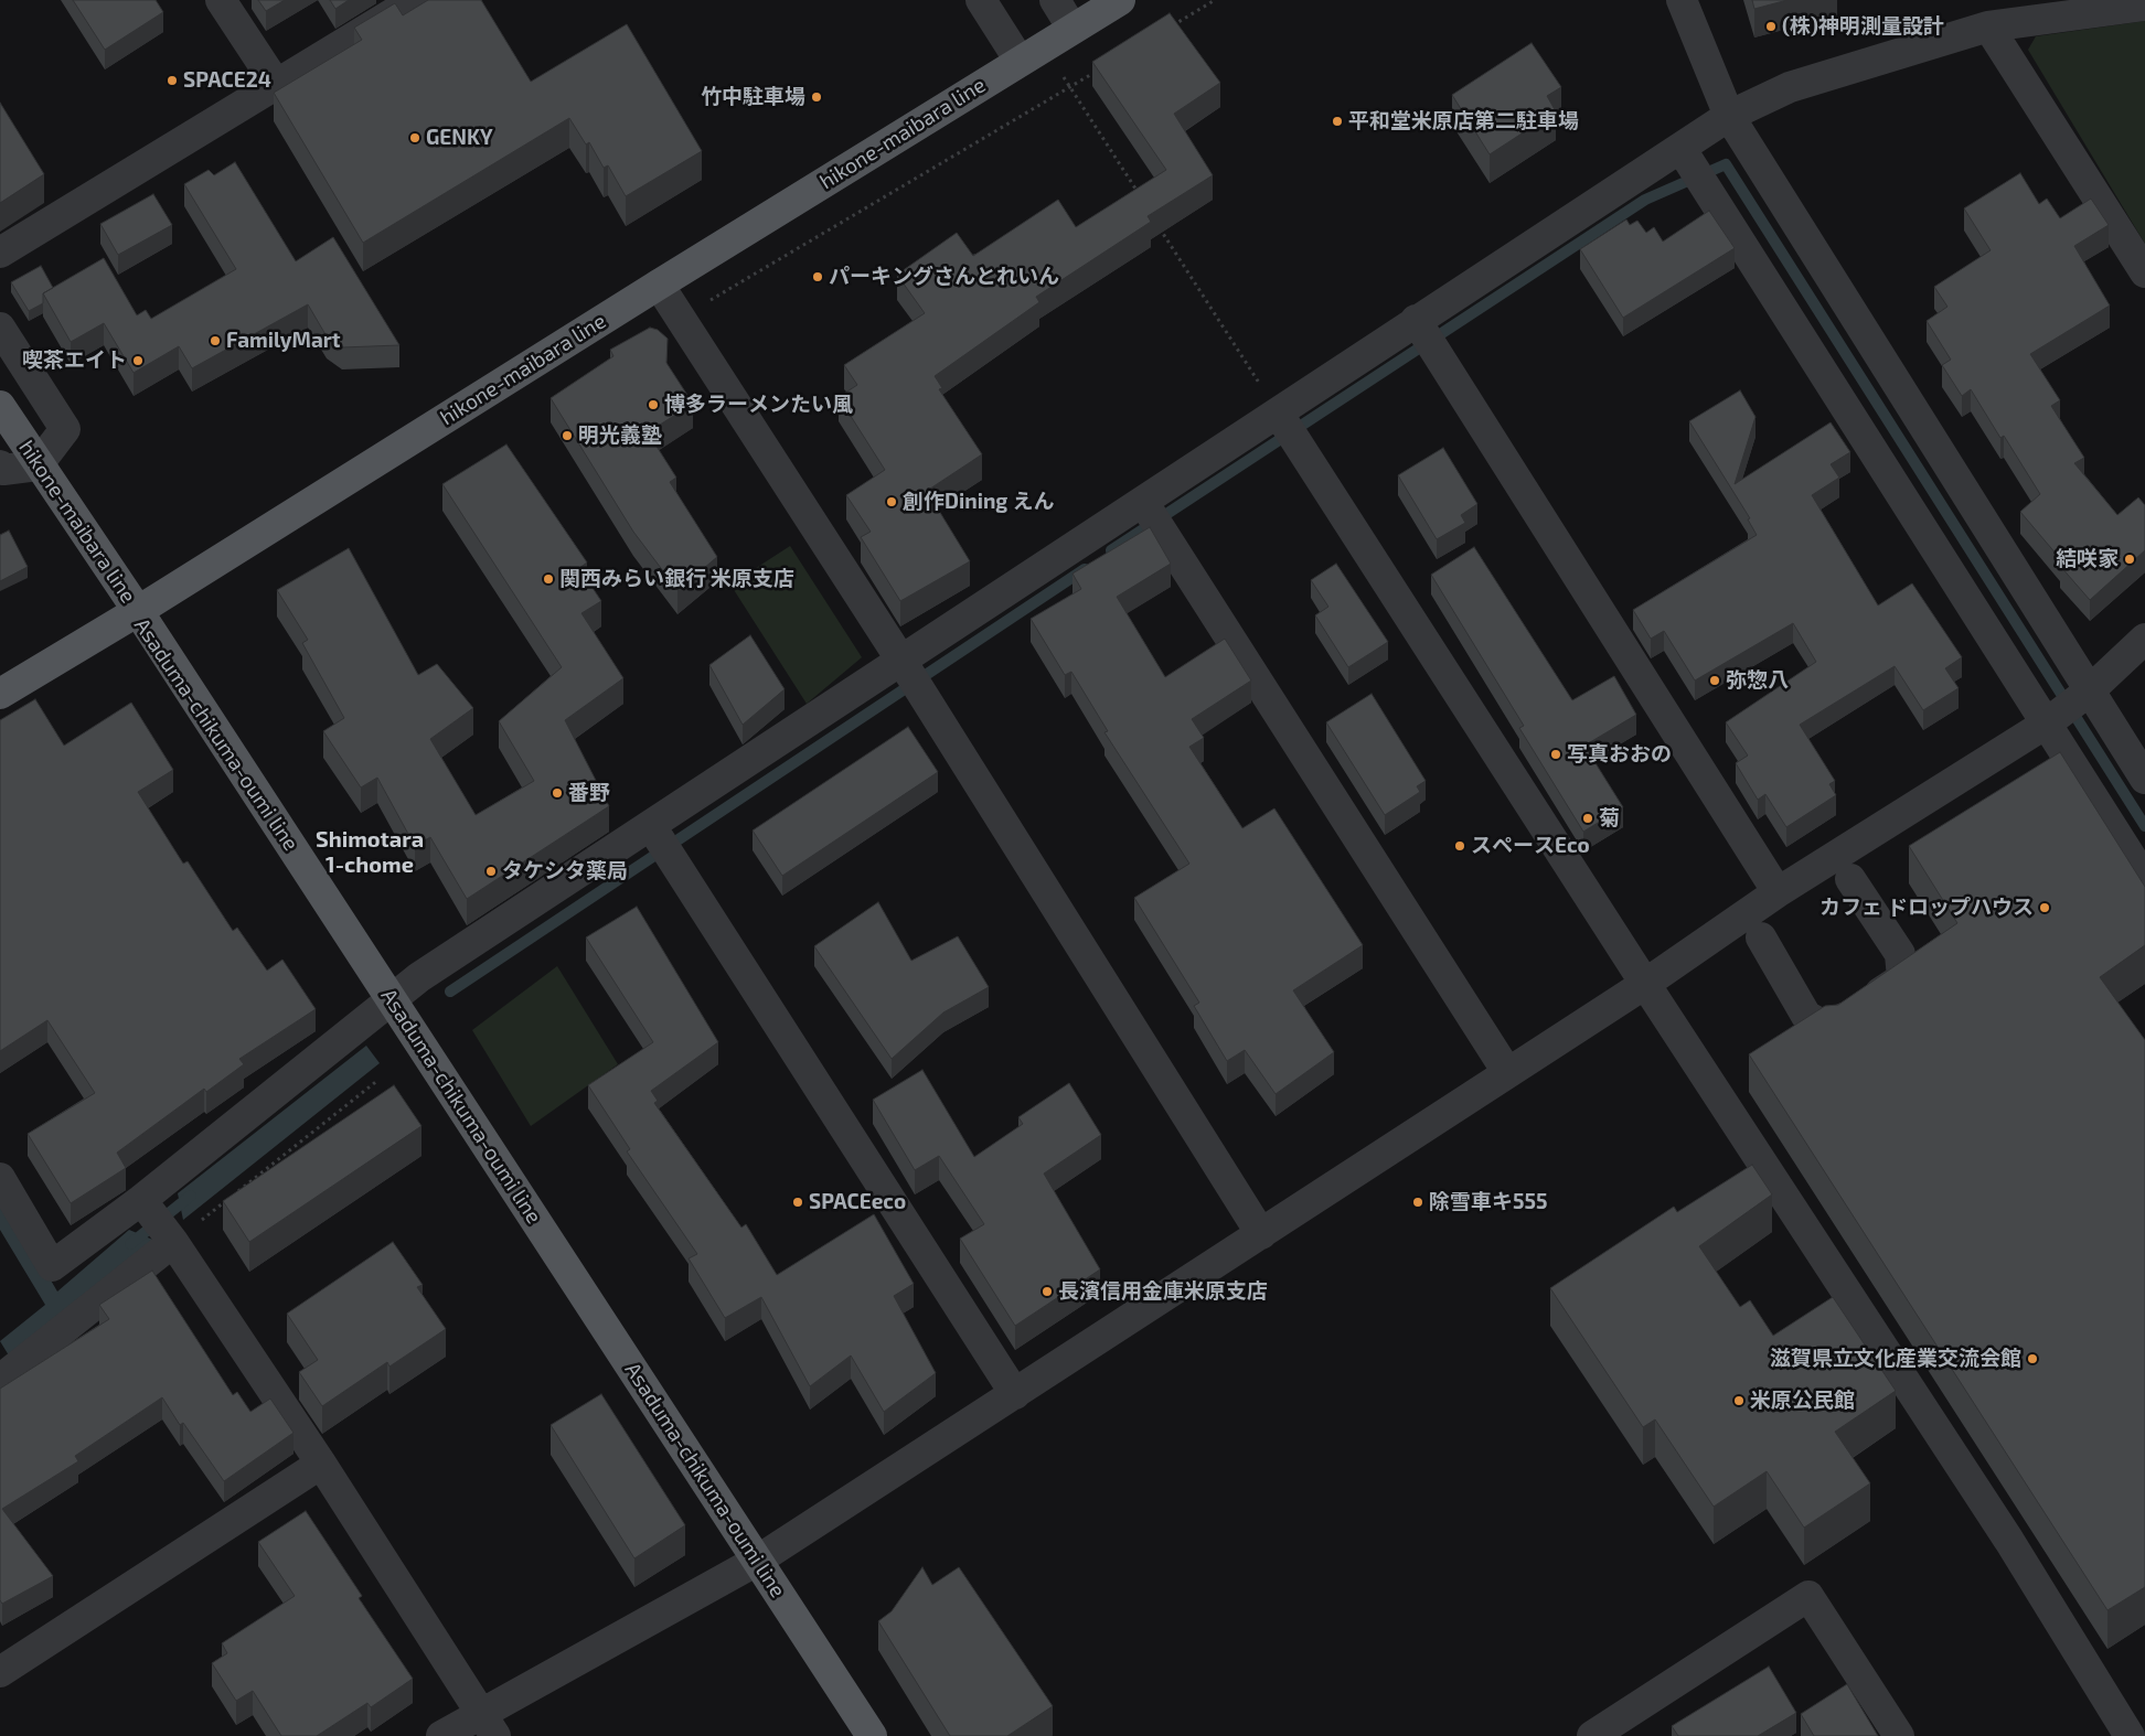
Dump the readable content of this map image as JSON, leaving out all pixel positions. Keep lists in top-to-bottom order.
{
  "streets": {
    "main road": ["hikone-maibara line", "Asaduma-chikuma-oumi line"]
  },
  "crossings": [
    ["hikone-maibara line", "Asaduma-chikuma-oumi line"]
  ],
  "districts": ["Shimotara 1-chome"],
  "places": [
    "(株)神明測量設計",
    "SPACE24",
    "竹中駐車場",
    "平和堂米原店第二駐車場",
    "GENKY",
    "パーキングさんとれいん",
    "FamilyMart",
    "喫茶エイト",
    "博多ラーメンたい風",
    "明光義塾",
    "創作Dining えん",
    "結咲家",
    "関西みらい銀行 米原支店",
    "弥惣八",
    "写真おおの",
    "番野",
    "菊",
    "スペースEco",
    "タケシタ薬局",
    "カフェ ドロップハウス",
    "SPACEeco",
    "除雪車キ555",
    "長濱信用金庫米原支店",
    "滋賀県立文化産業交流会館",
    "米原公民館"
  ]
}
